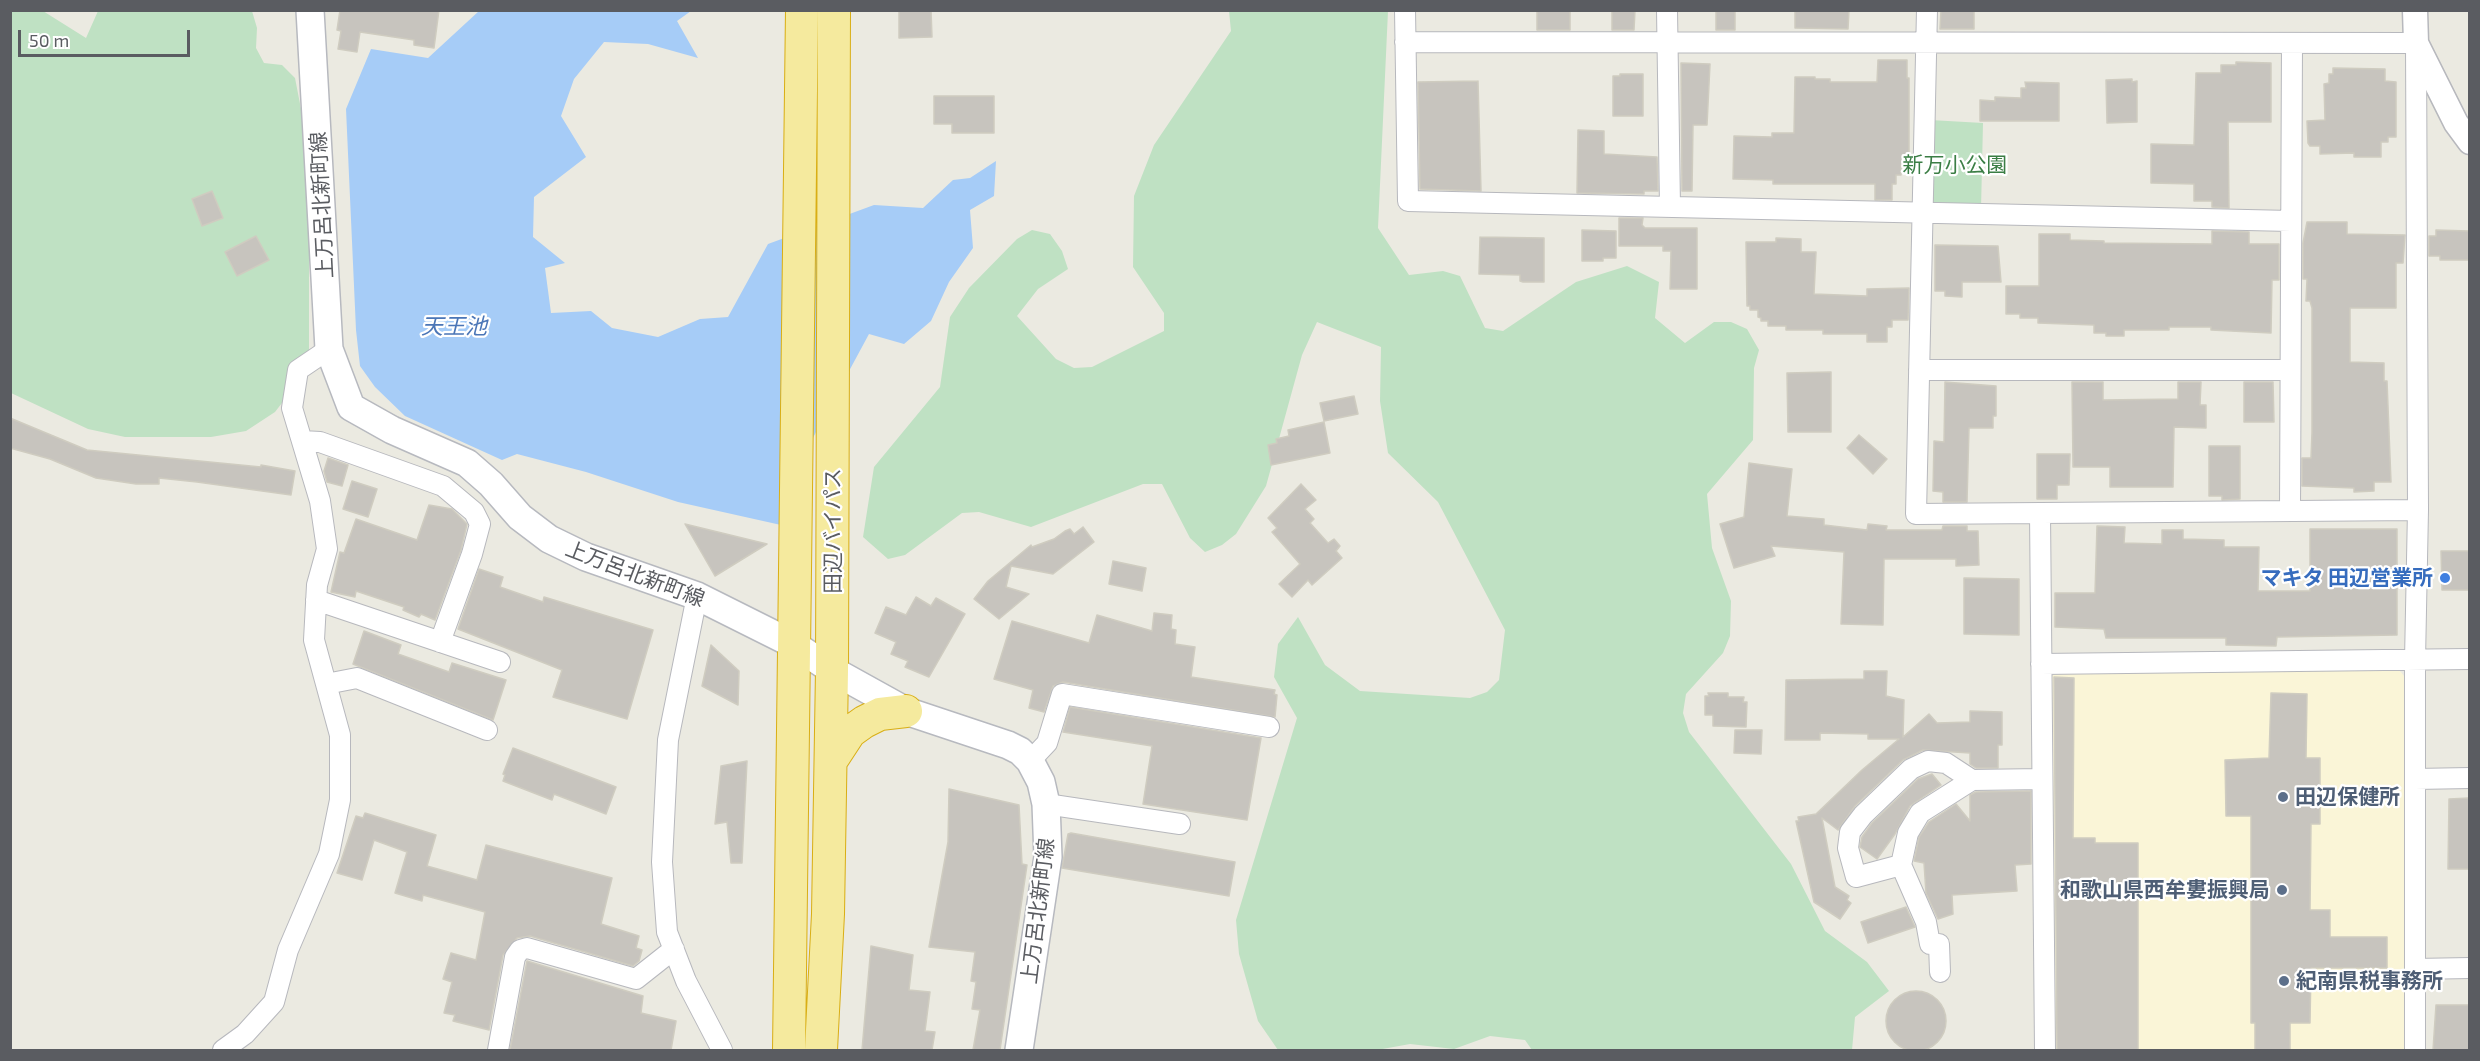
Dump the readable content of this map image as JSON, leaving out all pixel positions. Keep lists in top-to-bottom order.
{
  "streets": {
    "highway": ["田辺バイパス"],
    "main road": ["上万呂北新町線"]
  },
  "crossings": [
    ["上万呂北新町線", "田辺バイパス"]
  ],
  "water": ["天王池"],
  "parks": ["新万小公園"],
  "places": [
    "マキタ 田辺営業所",
    "田辺保健所",
    "和歌山県西牟婁振興局",
    "紀南県税事務所"
  ],
  "scale_bar": "50 m"
}
